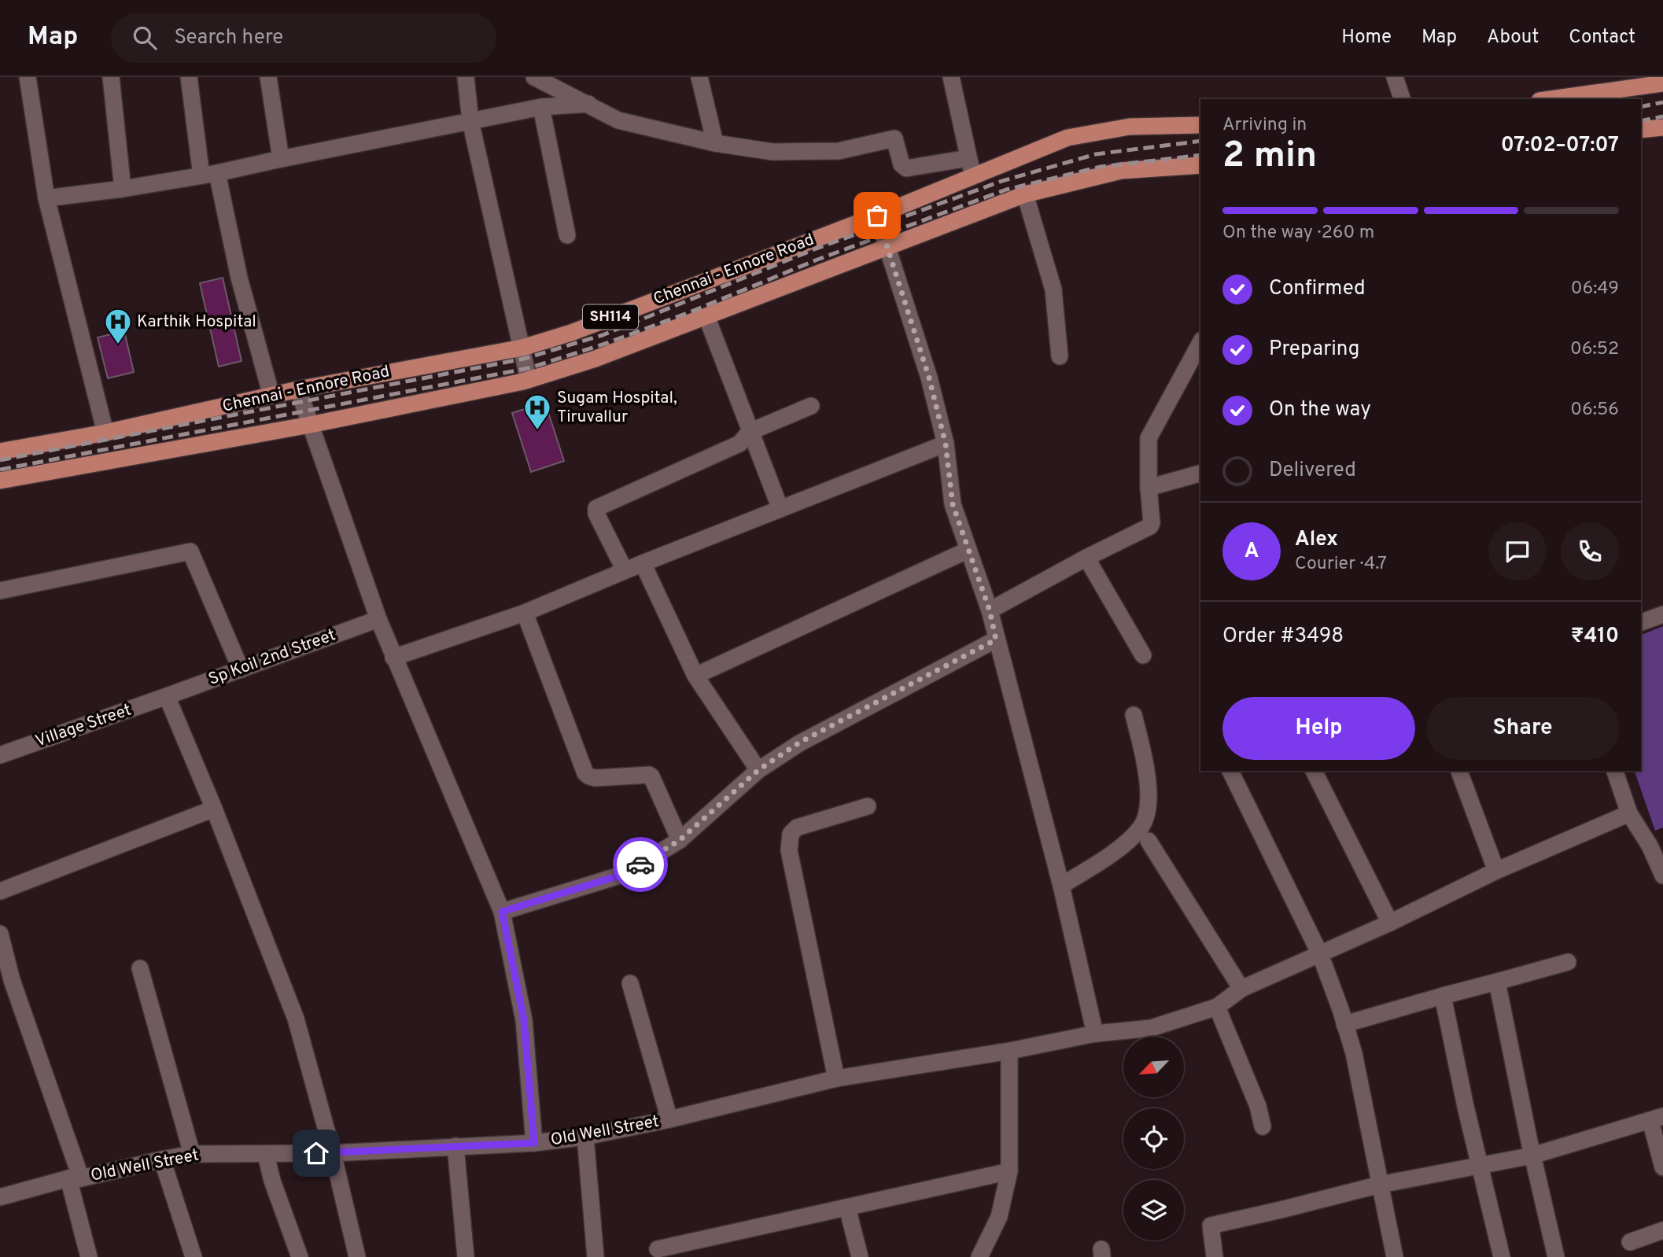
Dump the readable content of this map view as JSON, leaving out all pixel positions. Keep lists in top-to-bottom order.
{
  "streets": {
    "main road": ["Chennai - Ennore Road", "SH114"],
    "street": ["Sp Koil 2nd Street", "Village Street", "Old Well Street"]
  },
  "crossings": [
    ["Sp Koil 2nd Street", "Village Street"]
  ],
  "places": {
    "hospital": ["Karthik Hospital", "Sugam Hospital, Tiruvallur"]
  },
  "north": "bottom left",
  "page": {
    "header": "Map",
    "search": "Search here",
    "nav": [
      "Home",
      "Map",
      "About",
      "Contact"
    ],
    "heading": ["2 min", "Arriving in", "07:02–07:07"],
    "panel": [
      "Alex",
      "Courier · 4.7",
      "Order #3498",
      "₹410"
    ],
    "bar": "On the way · 260 m",
    "list": [
      ["Confirmed", "06:49"],
      ["Preparing", "06:52"],
      ["On the way", "06:56"],
      "Delivered"
    ],
    "round": "A",
    "buttons": ["Help", "Share"]
  }
}
